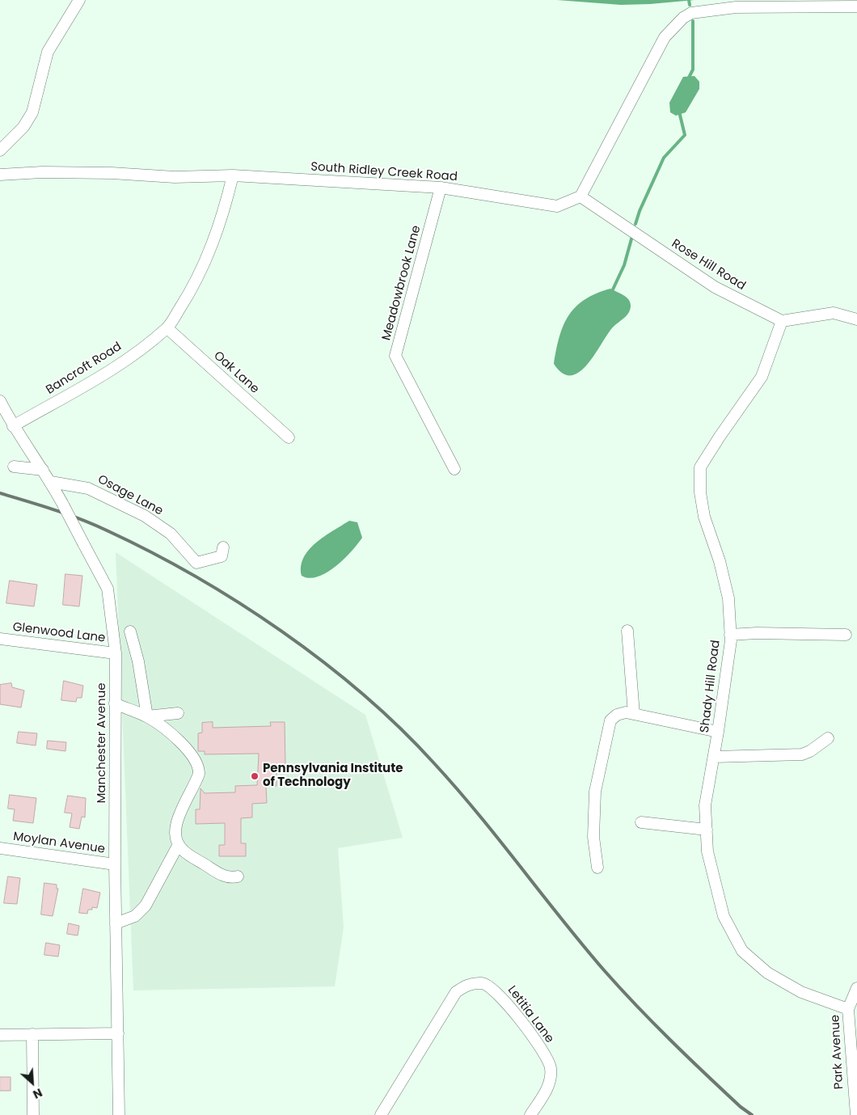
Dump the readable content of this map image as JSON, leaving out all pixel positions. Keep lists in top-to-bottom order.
{
  "streets": {
    "street": [
      "South Ridley Creek Road",
      "Rose Hill Road",
      "Meadowbrook Lane",
      "Bancroft Road",
      "Oak Lane",
      "Osage Lane",
      "Glenwood Lane",
      "Shady Hill Road",
      "Manchester Avenue",
      "Moylan Avenue",
      "Letitia Lane",
      "Park Avenue"
    ]
  },
  "crossings": [
    ["South Ridley Creek Road", "Rose Hill Road"],
    ["South Ridley Creek Road", "Meadowbrook Lane"],
    ["South Ridley Creek Road", "Bancroft Road"],
    ["Rose Hill Road", "Shady Hill Road"],
    ["Bancroft Road", "Oak Lane"],
    ["Bancroft Road", "Manchester Avenue"],
    ["Osage Lane", "Manchester Avenue"],
    ["Glenwood Lane", "Manchester Avenue"],
    ["Shady Hill Road", "Park Avenue"],
    ["Manchester Avenue", "Moylan Avenue"]
  ],
  "places": ["Pennsylvania Institute of Technology"],
  "north": "bottom right"
}
